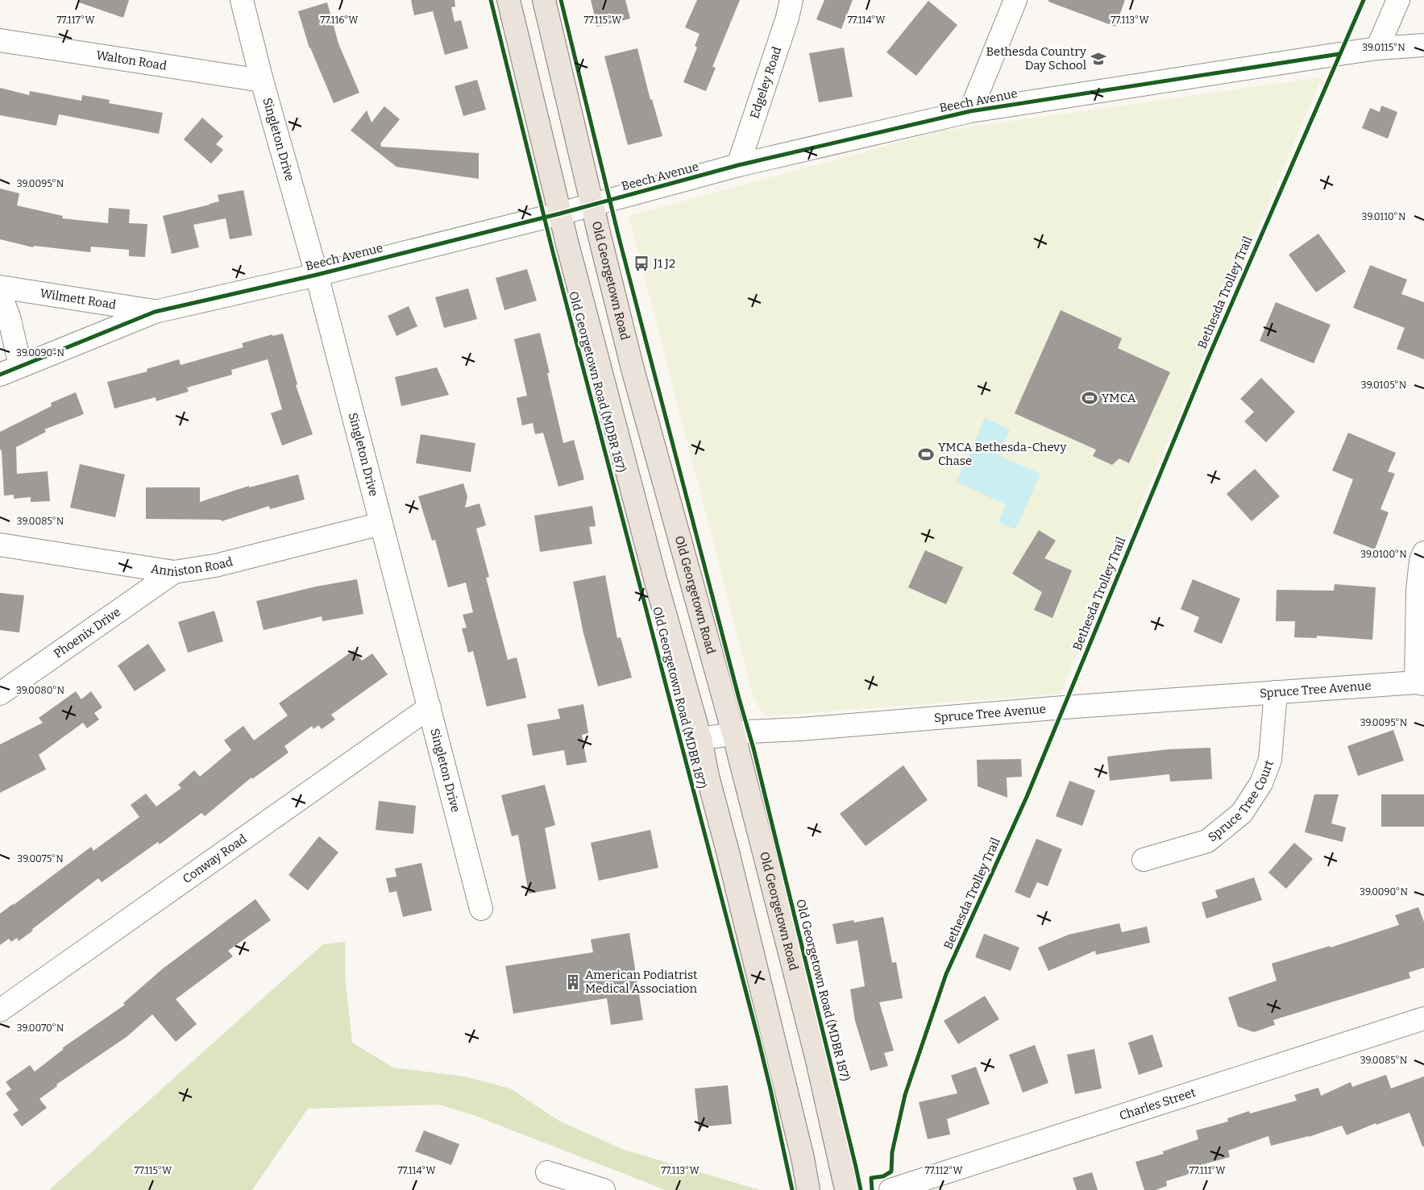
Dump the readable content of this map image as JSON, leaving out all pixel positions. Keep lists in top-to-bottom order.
{
  "streets": {
    "main road": ["Old Georgetown Road"],
    "street": [
      "Walton Road",
      "Edgeley Road",
      "Beech Avenue",
      "Singleton Drive",
      "Wilmett Road",
      "Anniston Road",
      "Phoenix Drive",
      "Spruce Tree Avenue",
      "Spruce Tree Court",
      "Conway Road",
      "Charles Street"
    ],
    "cycle path": ["Bethesda Trolley Trail", "Old Georgetown Road (MDBR 187)"]
  },
  "crossings": [
    ["Walton Road", "Singleton Drive"],
    ["Edgeley Road", "Beech Avenue"],
    ["Beech Avenue", "Singleton Drive"],
    ["Beech Avenue", "Old Georgetown Road"],
    ["Beech Avenue", "Wilmett Road"],
    ["Singleton Drive", "Anniston Road"],
    ["Singleton Drive", "Conway Road"],
    ["Old Georgetown Road", "Spruce Tree Avenue"],
    ["Anniston Road", "Phoenix Drive"],
    ["Spruce Tree Avenue", "Spruce Tree Court"]
  ],
  "places": {
    "school or university": ["Bethesda Country Day School"],
    "bus stop": ["J1 J2"],
    "sports": ["YMCA", "YMCA Bethesda-Chevy Chase"],
    "building": ["American Podiatrist Medical Association"]
  },
  "coordinates": [
    "77.115°W",
    "77.114°W",
    "77.113°W",
    "77.117°W",
    "77.116°W",
    "39.0115°N",
    "39.0095°N",
    "39.0110°N",
    "39.0090°N",
    "39.0105°N",
    "39.0085°N",
    "39.0100°N",
    "39.0080°N",
    "39.0075°N",
    "39.0070°N",
    "77.112°W",
    "77.111°W"
  ]
}
